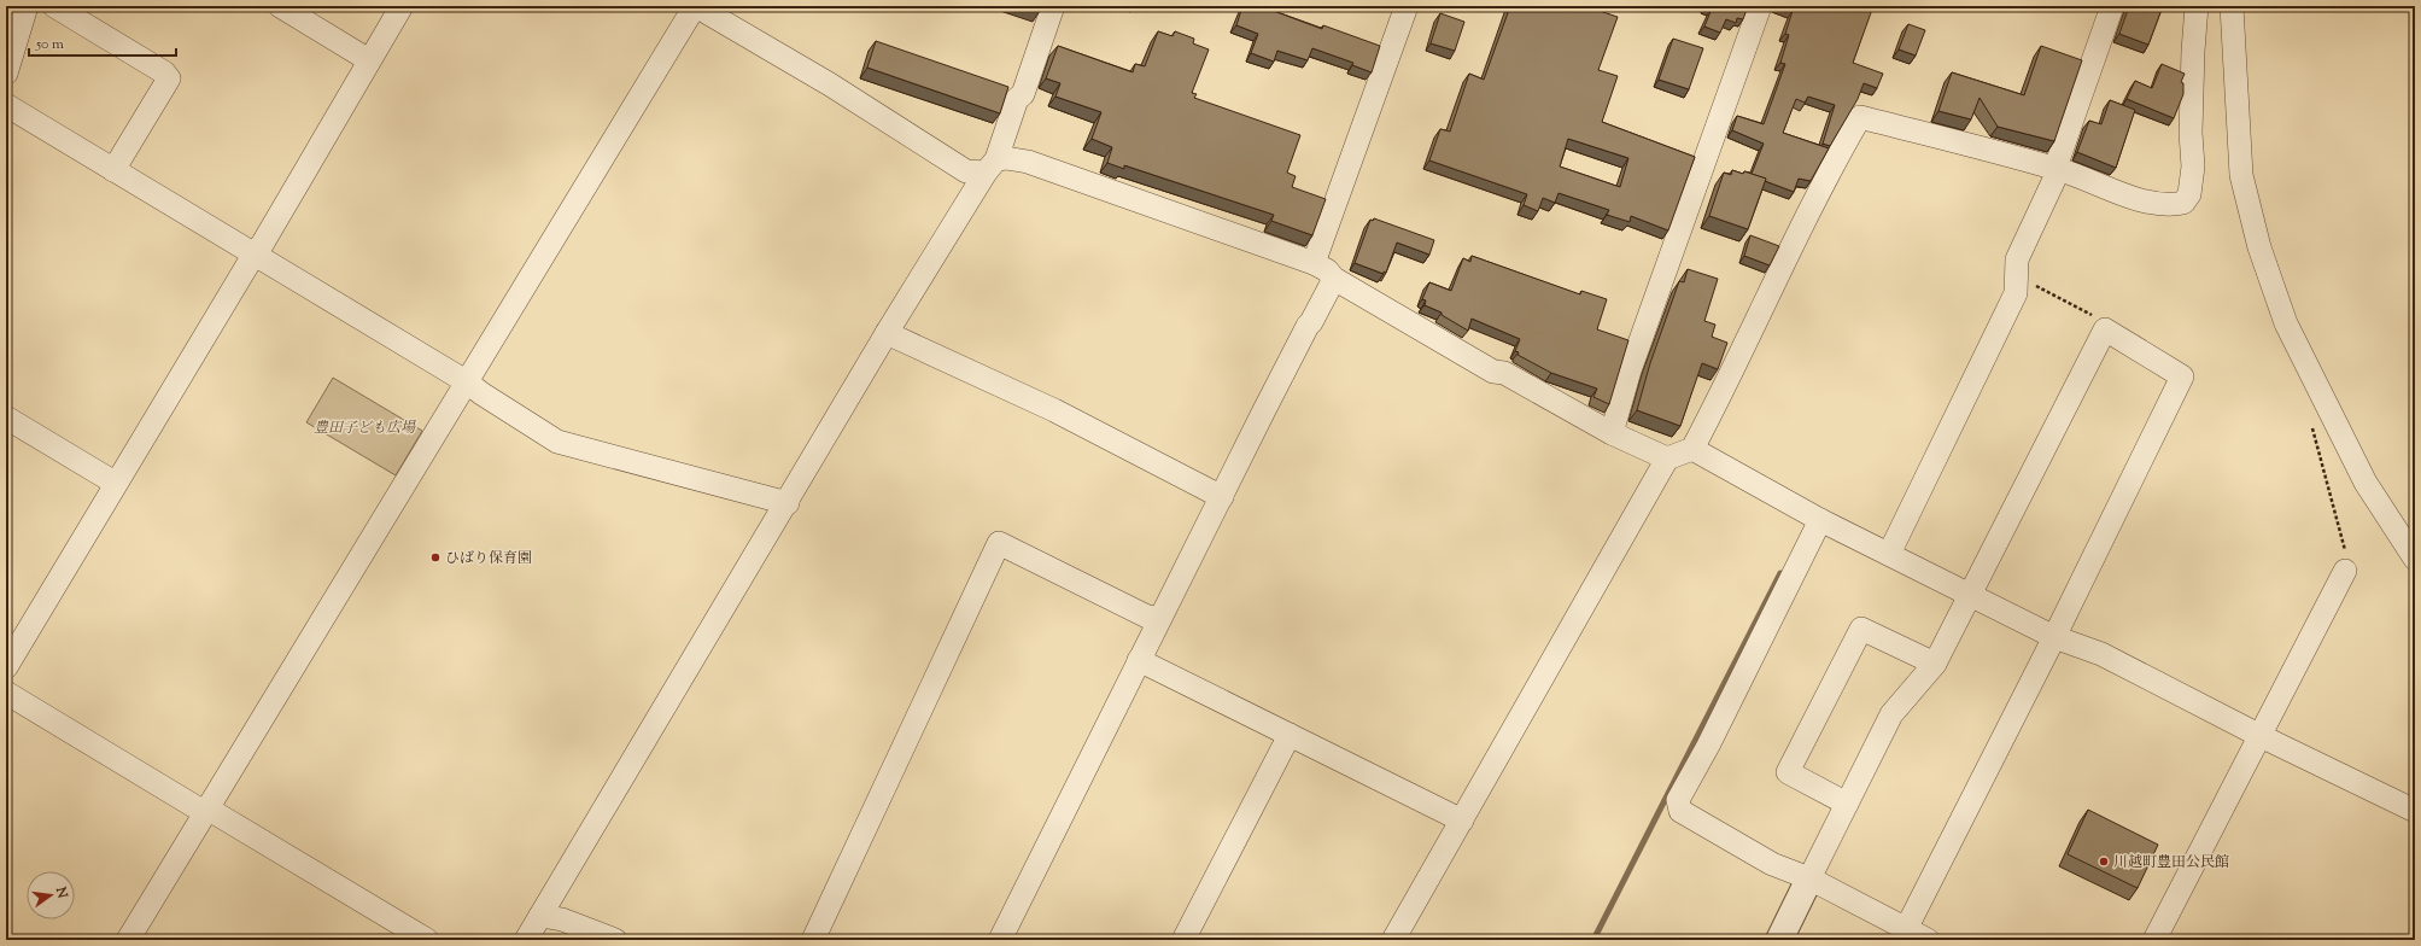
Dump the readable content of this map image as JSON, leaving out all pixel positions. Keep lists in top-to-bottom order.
{
  "parks": ["豊田子ども広場"],
  "places": ["ひばり保育園", "川越町豊田公民館"],
  "scale_bar": "50 m",
  "north": "right"
}
